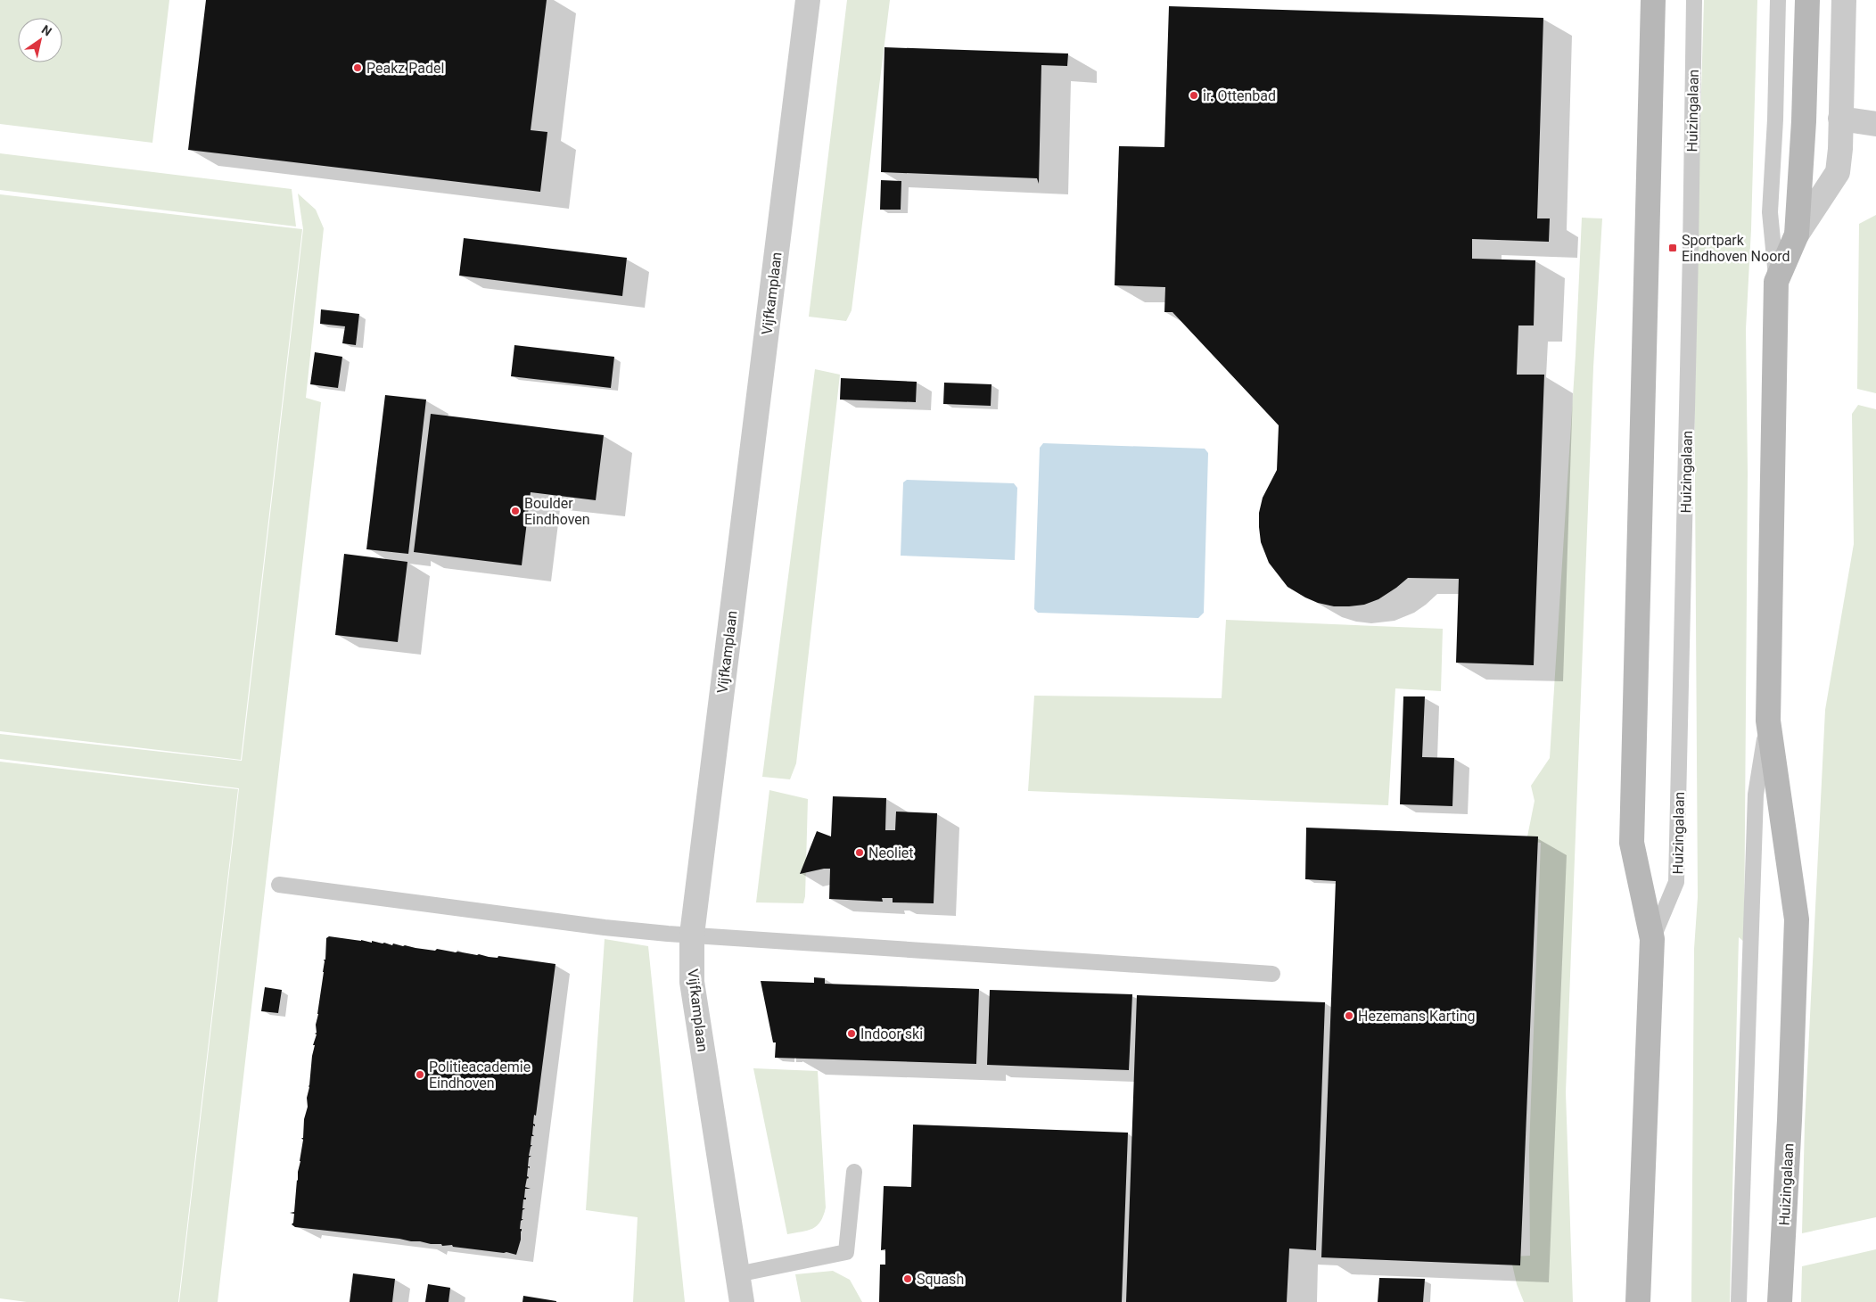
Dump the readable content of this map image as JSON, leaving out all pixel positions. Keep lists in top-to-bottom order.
{
  "streets": {
    "main road": ["Huizingalaan"],
    "street": ["Vijfkamplaan"]
  },
  "places": {
    "other": [
      "Peakz Padel",
      "ir. Ottenbad",
      "Boulder Eindhoven",
      "Neoliet",
      "Hezemans Karting",
      "Indoor ski",
      "Politieacademie Eindhoven",
      "Squash"
    ],
    "transit": ["Sportpark Eindhoven Noord"]
  },
  "north": "top right"
}
